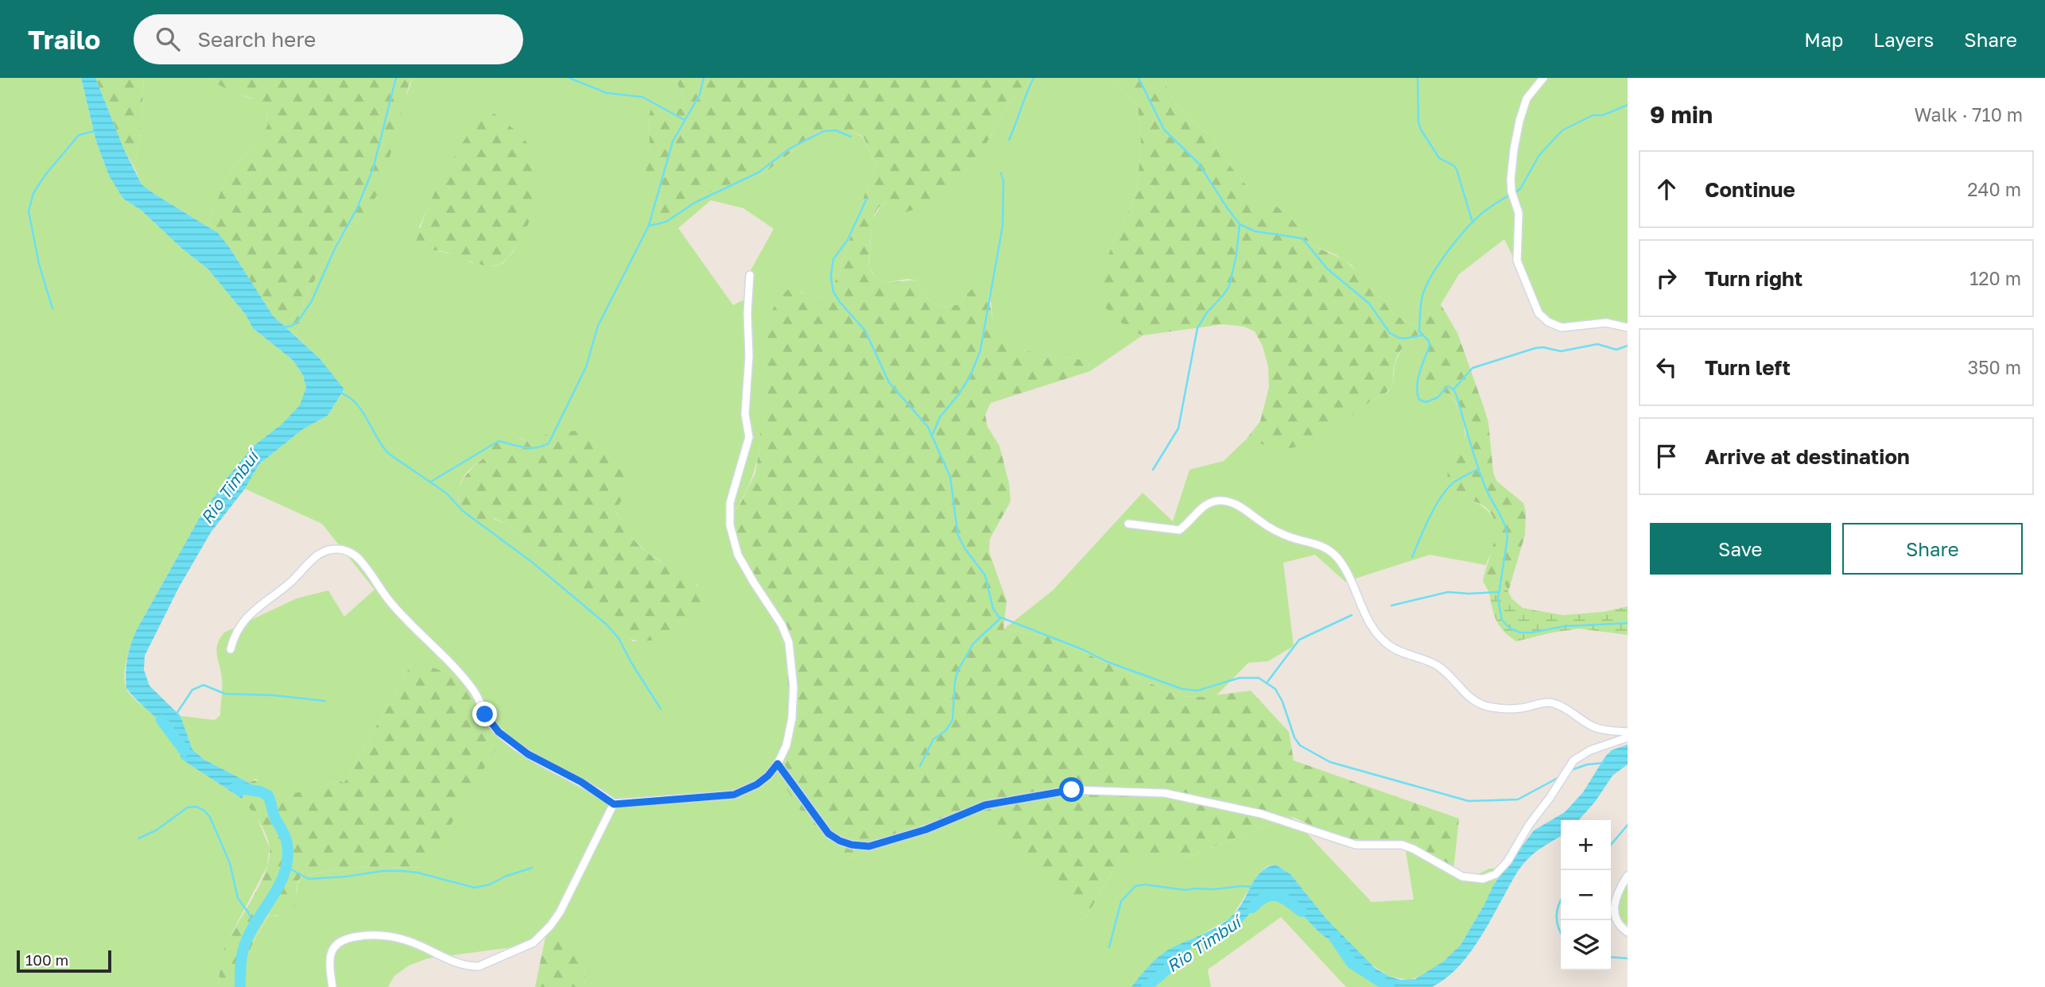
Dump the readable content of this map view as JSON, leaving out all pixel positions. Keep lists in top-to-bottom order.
{
  "water": ["Rio Timbuí"],
  "scale_bar": "100 m",
  "page": {
    "header": "Trailo",
    "search": "Search here",
    "nav": ["Map", "Layers", "Share"],
    "heading": ["9 min", "Walk · 710 m"],
    "list": [
      ["Continue", "240 m"],
      ["Turn right", "120 m"],
      ["Turn left", "350 m"],
      "Arrive at destination"
    ],
    "buttons": ["Save", "Share"],
    "map_buttons": ["+", "−"],
    "scale": "100 m"
  }
}
